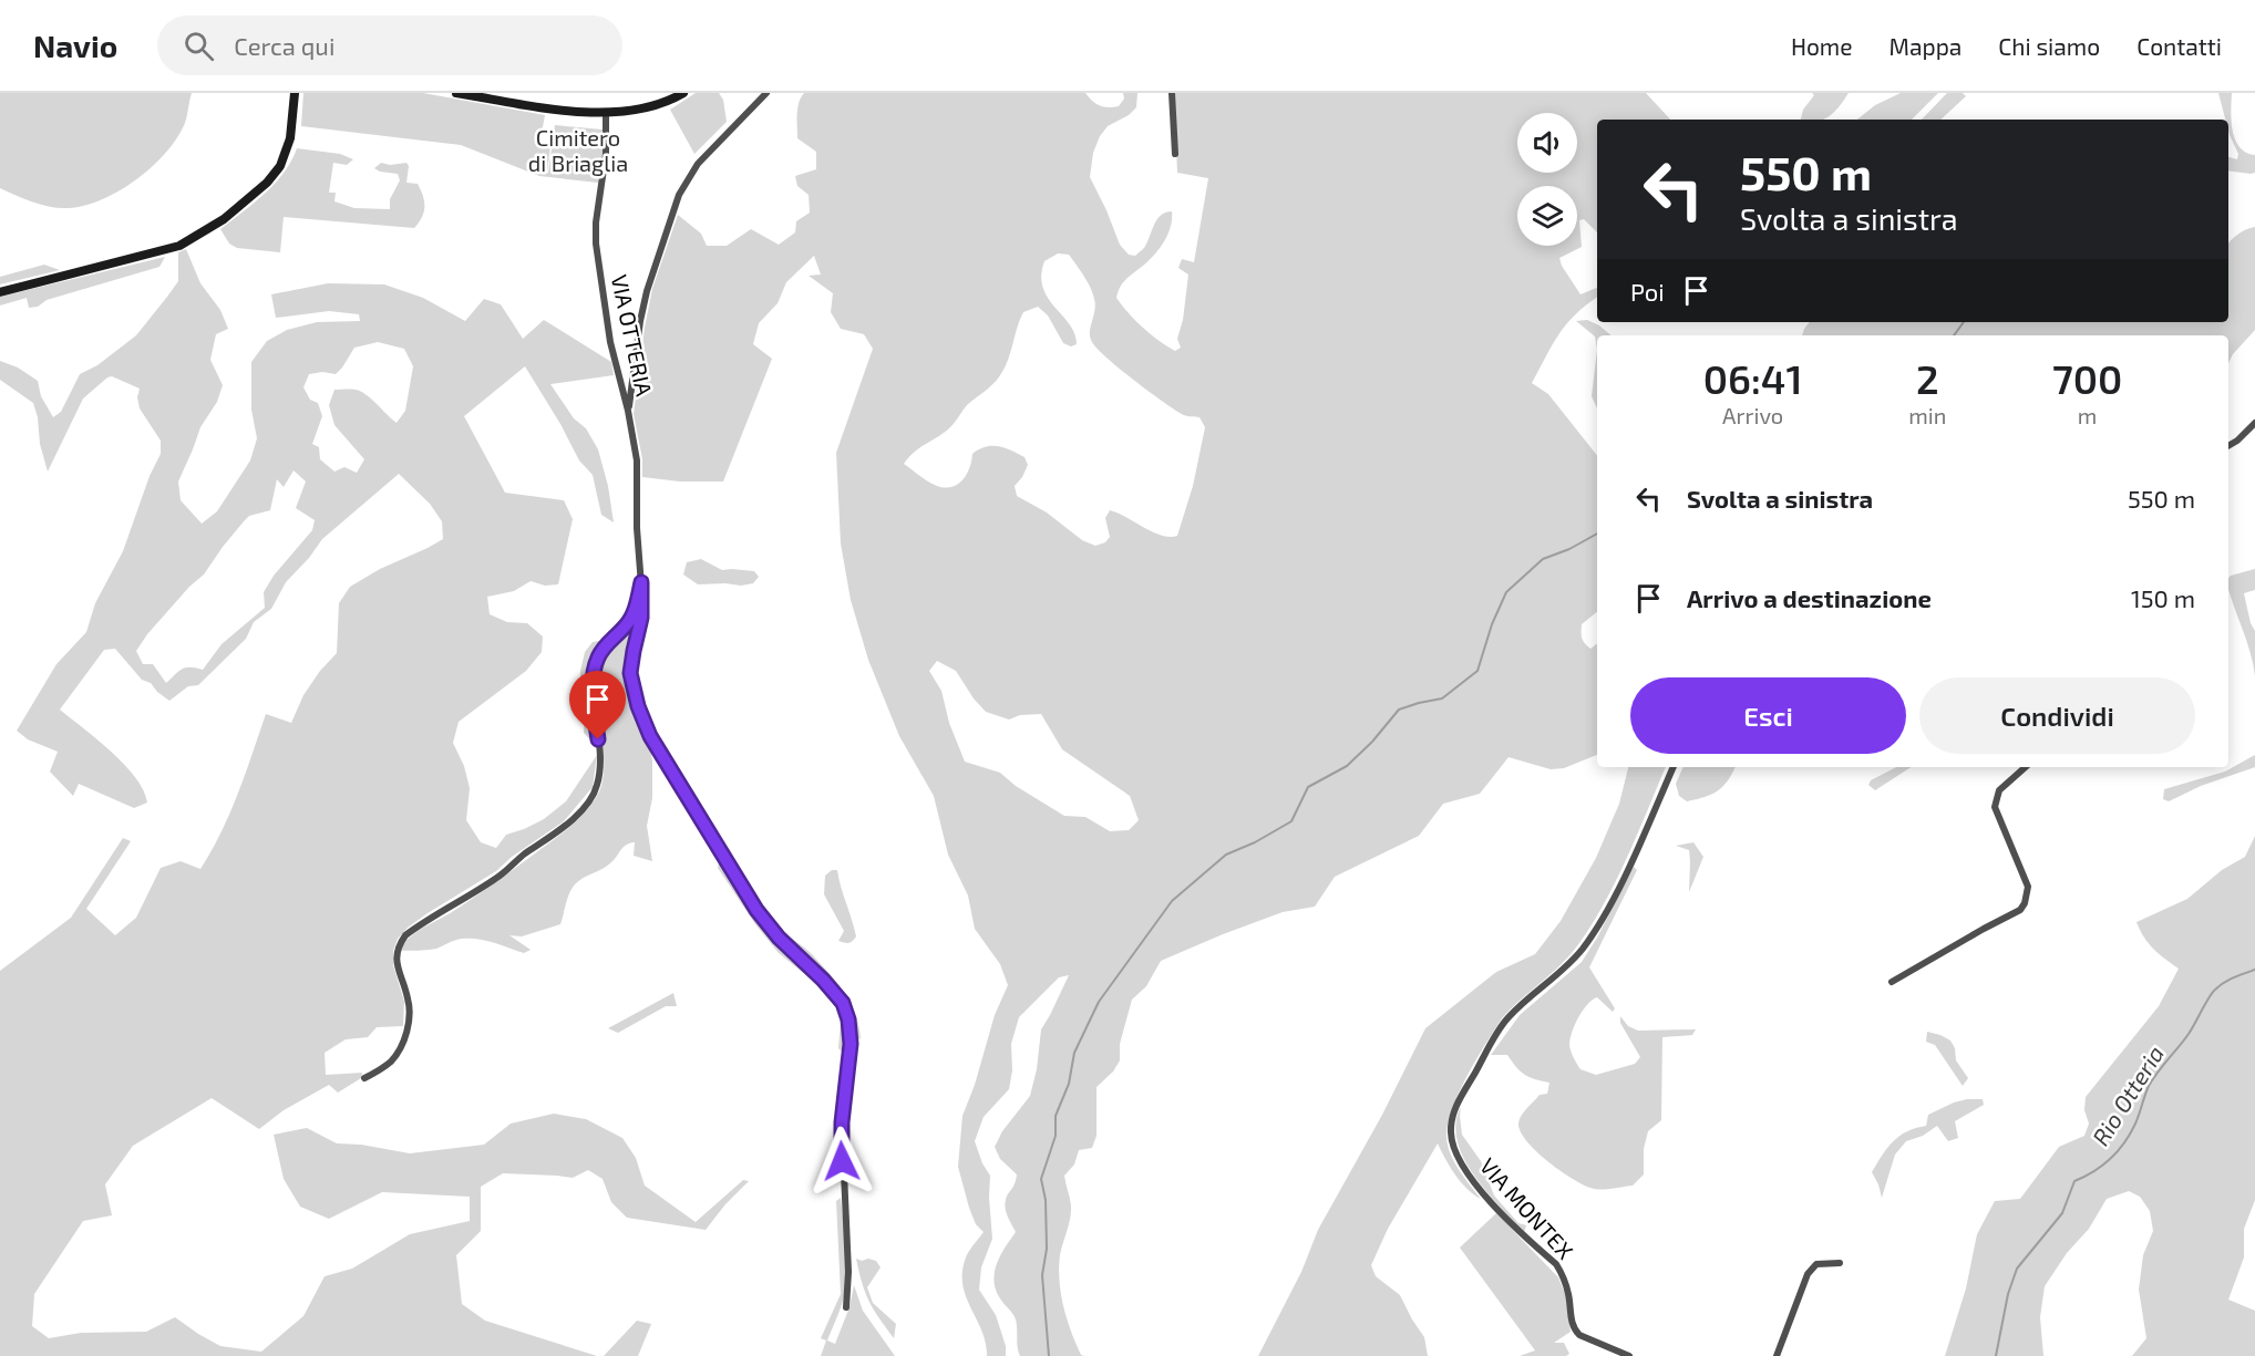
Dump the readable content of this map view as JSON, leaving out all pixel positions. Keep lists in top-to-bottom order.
{
  "streets": {
    "street": ["VIA OTTERIA", "VIA MONTEX"]
  },
  "water": ["Rio Otteria"],
  "parks": ["Cimitero di Briaglia"],
  "page": {
    "header": "Navio",
    "search": "Cerca qui",
    "nav": [
      "Home",
      "Mappa",
      "Chi siamo",
      "Contatti"
    ],
    "turn": ["550 m", "Svolta a sinistra"],
    "then": "Poi",
    "eta": [
      "06:41",
      "Arrivo",
      "2",
      "min",
      "700",
      "m"
    ],
    "list": [
      {
        "name": "Svolta a sinistra",
        "value": "550 m"
      },
      {
        "name": "Arrivo a destinazione",
        "value": "150 m"
      }
    ],
    "buttons": ["Esci", "Condividi"]
  }
}
